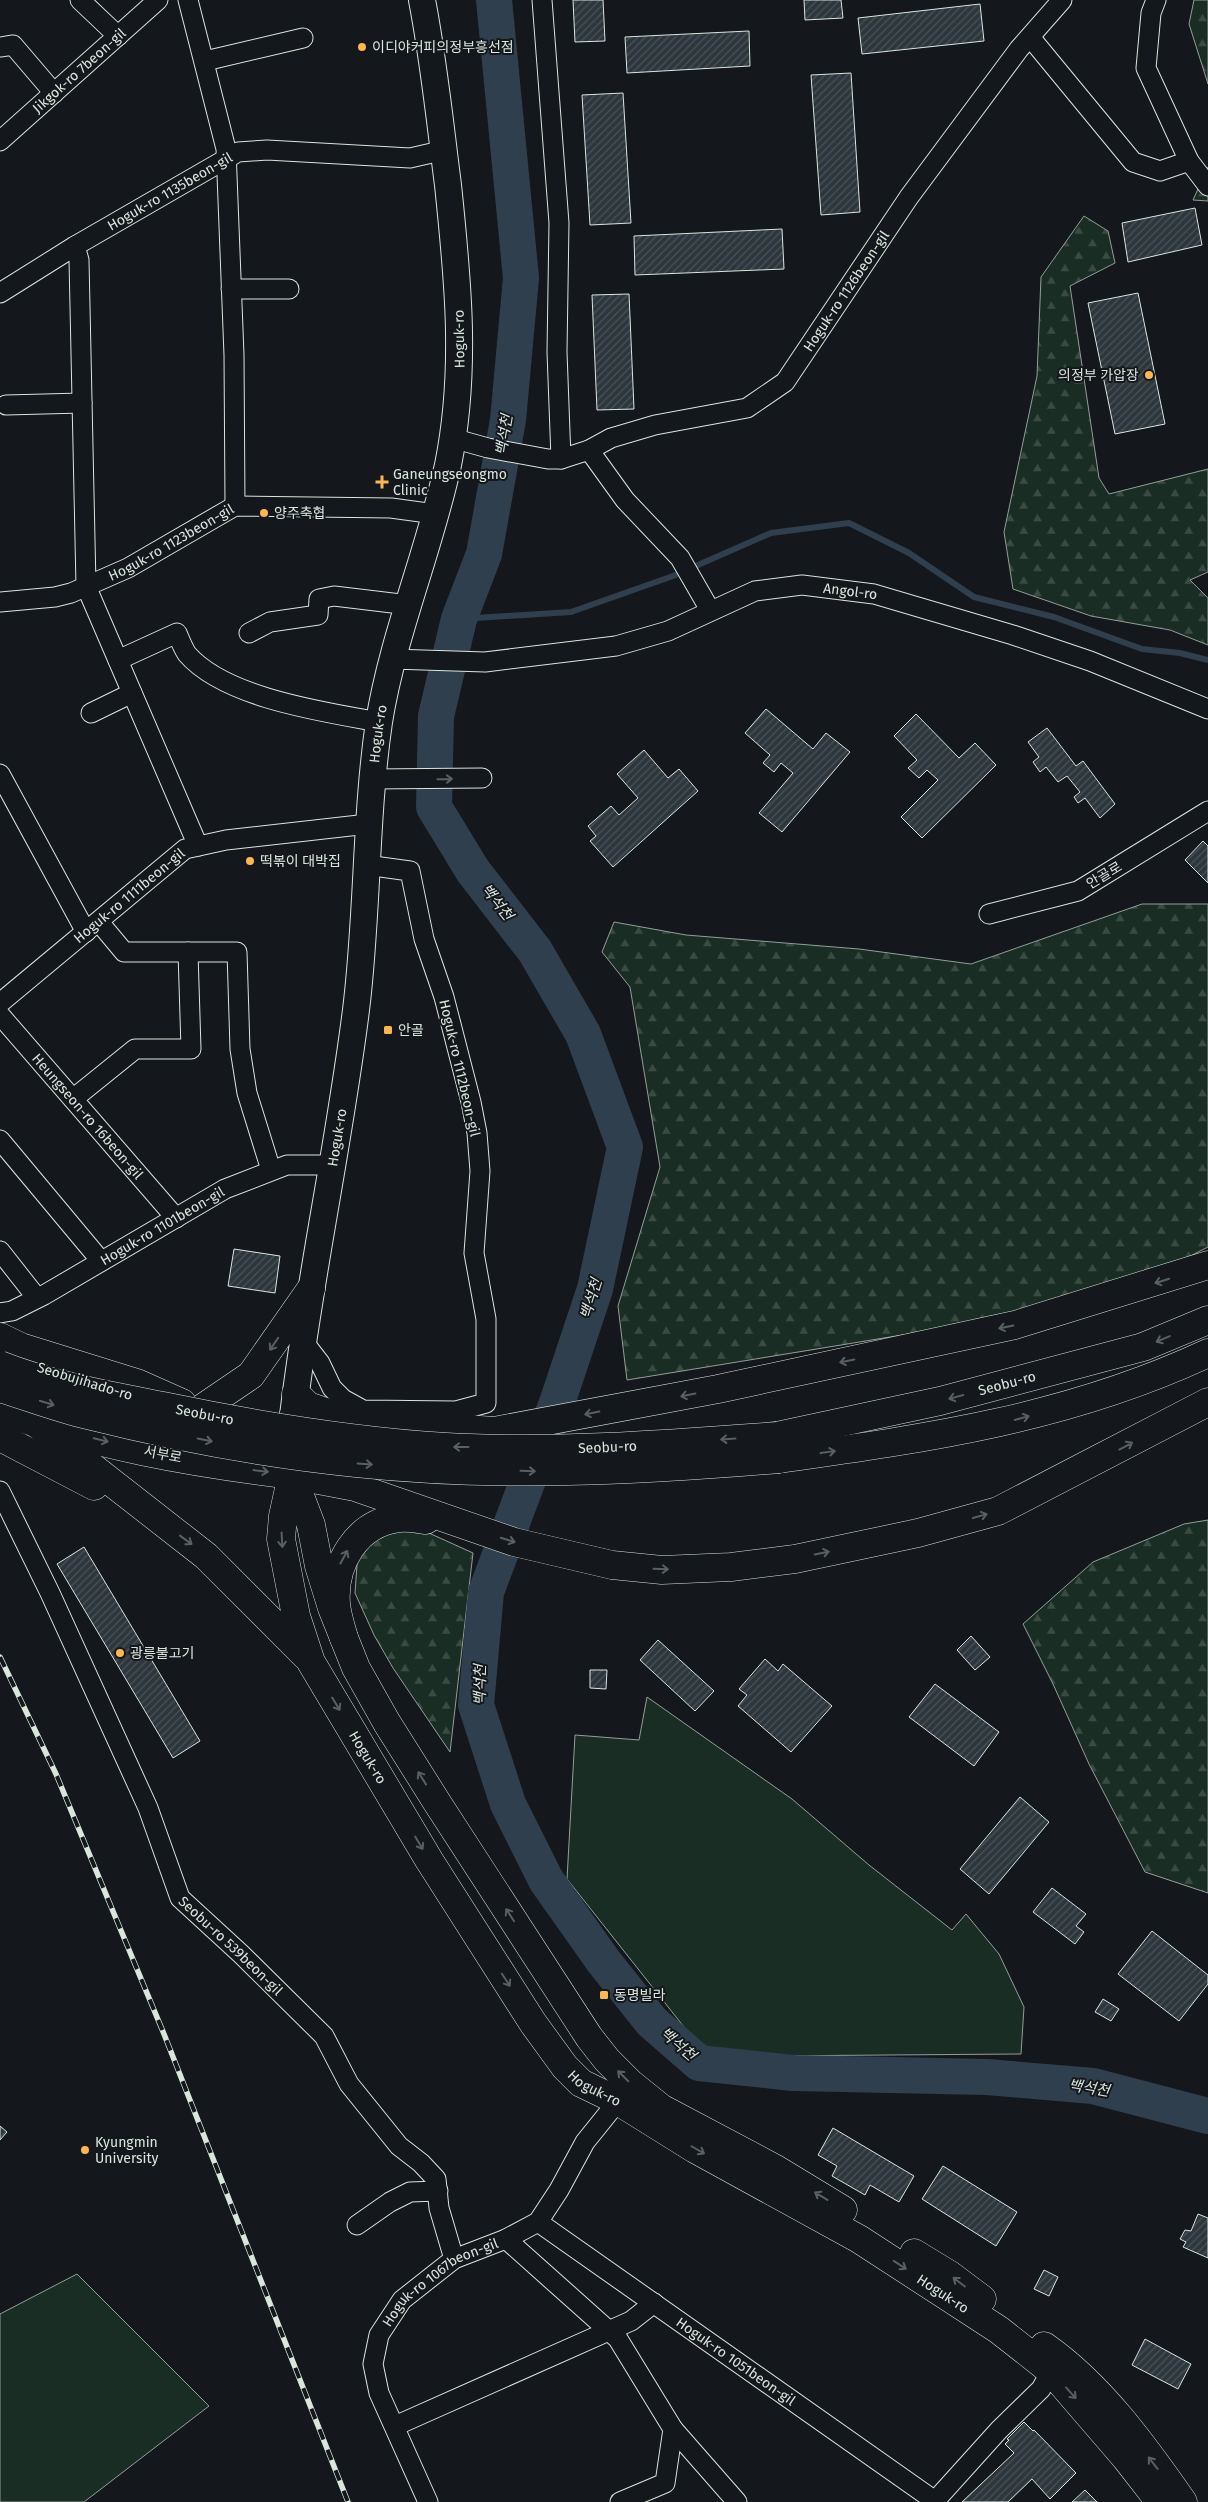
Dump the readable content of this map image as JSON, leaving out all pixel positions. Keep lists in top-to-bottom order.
{
  "streets": {
    "main road": [
      "Hoguk-ro",
      "Seobujihado-ro",
      "Seobu-ro",
      "서부로"
    ],
    "street": [
      "Jikgok-ro 7beon-gil",
      "Hoguk-ro 1135beon-gil",
      "Hoguk-ro 1126beon-gil",
      "Hoguk-ro 1123beon-gil",
      "Angol-ro",
      "안골로",
      "Hoguk-ro 1111beon-gil",
      "Hoguk-ro 1112beon-gil",
      "Heungseon-ro 16beon-gil",
      "Hoguk-ro 1101beon-gil",
      "Seobu-ro 539beon-gil",
      "Hoguk-ro 1067beon-gil",
      "Hoguk-ro 1051beon-gil"
    ]
  },
  "crossings": [
    ["Hoguk-ro 1135beon-gil", "Hoguk-ro"],
    ["Hoguk-ro", "Hoguk-ro 1123beon-gil"],
    ["Hoguk-ro", "Angol-ro"],
    ["Hoguk-ro", "Hoguk-ro 1111beon-gil"],
    ["Hoguk-ro", "Hoguk-ro 1112beon-gil"],
    ["Hoguk-ro", "Hoguk-ro 1101beon-gil"],
    ["Hoguk-ro", "서부로"],
    ["Heungseon-ro 16beon-gil", "Hoguk-ro 1101beon-gil"],
    ["Seobu-ro 539beon-gil", "Hoguk-ro 1067beon-gil"],
    ["Hoguk-ro 1067beon-gil", "Hoguk-ro 1051beon-gil"]
  ],
  "water": ["백석천"],
  "places": {
    "other": [
      "이디야커피의정부흥선점",
      "의정부 가압장",
      "양주축협",
      "떡볶이 대박집",
      "광릉불고기",
      "Kyungmin University"
    ],
    "health": ["Ganeungseongmo Clinic"],
    "transit": ["안골", "동명빌라"]
  }
}
